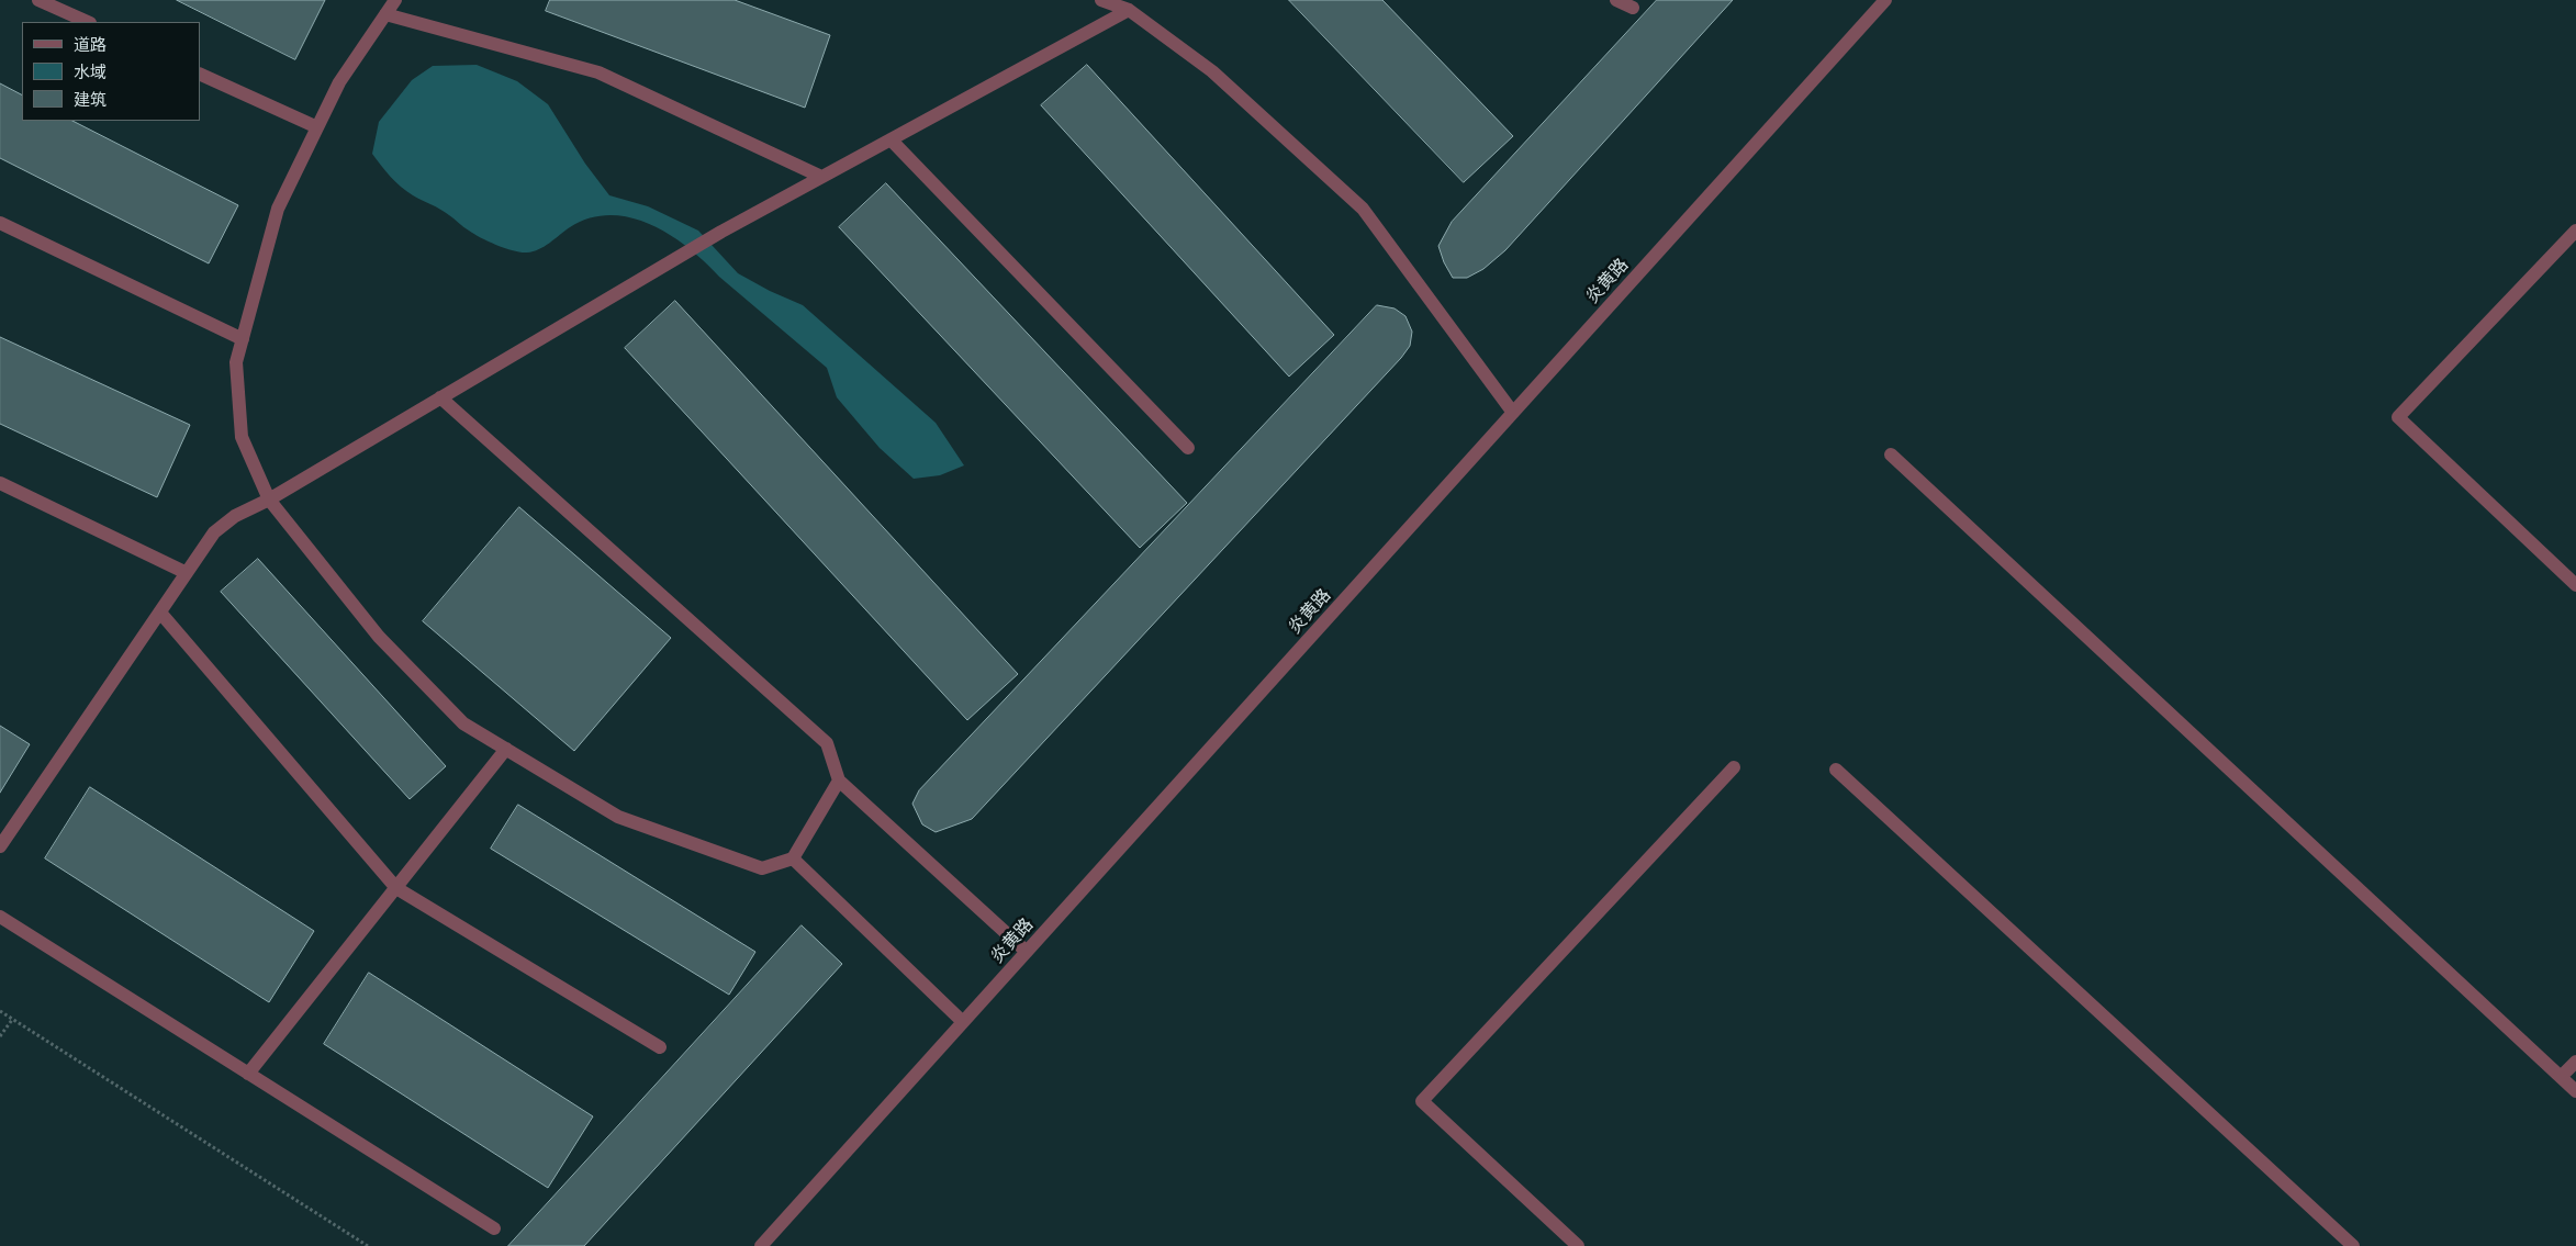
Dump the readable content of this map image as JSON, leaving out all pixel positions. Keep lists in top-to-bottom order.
{
  "streets": {
    "street": ["炎黄路"]
  },
  "legend": ["道路", "水域", "建筑"]
}
